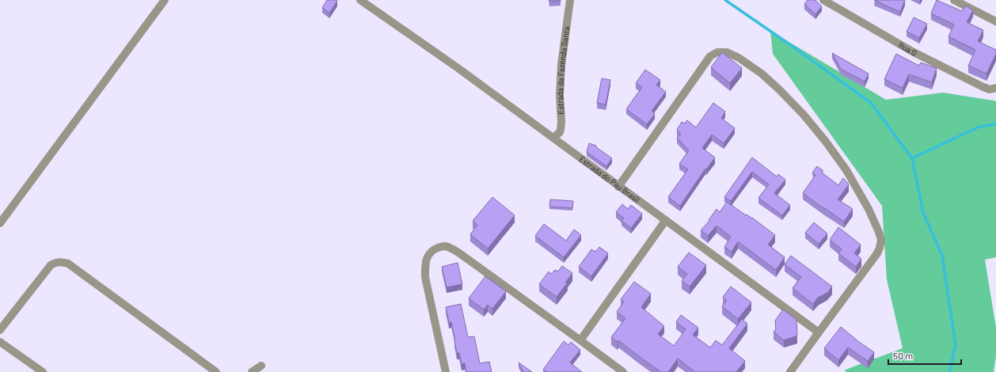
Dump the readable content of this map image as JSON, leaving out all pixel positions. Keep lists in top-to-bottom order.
{
  "streets": {
    "street": ["Rua G", "Estrada da Fazenda Santa", "Estrada do Pau Brasil"]
  },
  "crossings": [
    ["Estrada da Fazenda Santa", "Estrada do Pau Brasil"]
  ],
  "scale_bar": "50 m"
}
